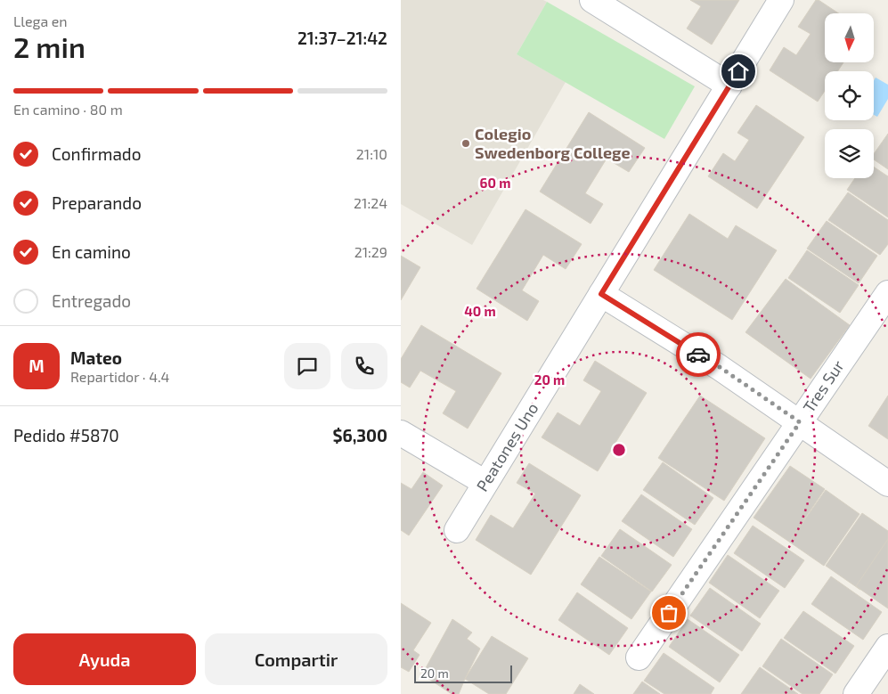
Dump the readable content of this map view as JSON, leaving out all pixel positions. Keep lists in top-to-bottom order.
{
  "streets": {
    "street": ["Tres Sur", "Peatones Uno"]
  },
  "places": ["Colegio Swedenborg College"],
  "scale_bar": "20 m",
  "north": "bottom",
  "page": {
    "heading": ["2 min", "Llega en", "21:37–21:42"],
    "panel": [
      "Mateo",
      "Repartidor · 4.4",
      "Pedido #5870",
      "$6,300"
    ],
    "bar": "En camino · 80 m",
    "list": [
      ["Confirmado", "21:10"],
      ["Preparando", "21:24"],
      ["En camino", "21:29"],
      "Entregado"
    ],
    "round": "M",
    "buttons": ["Ayuda", "Compartir"],
    "scale": "20 m"
  },
  "rings": ["60 m", "40 m", "20 m"]
}
